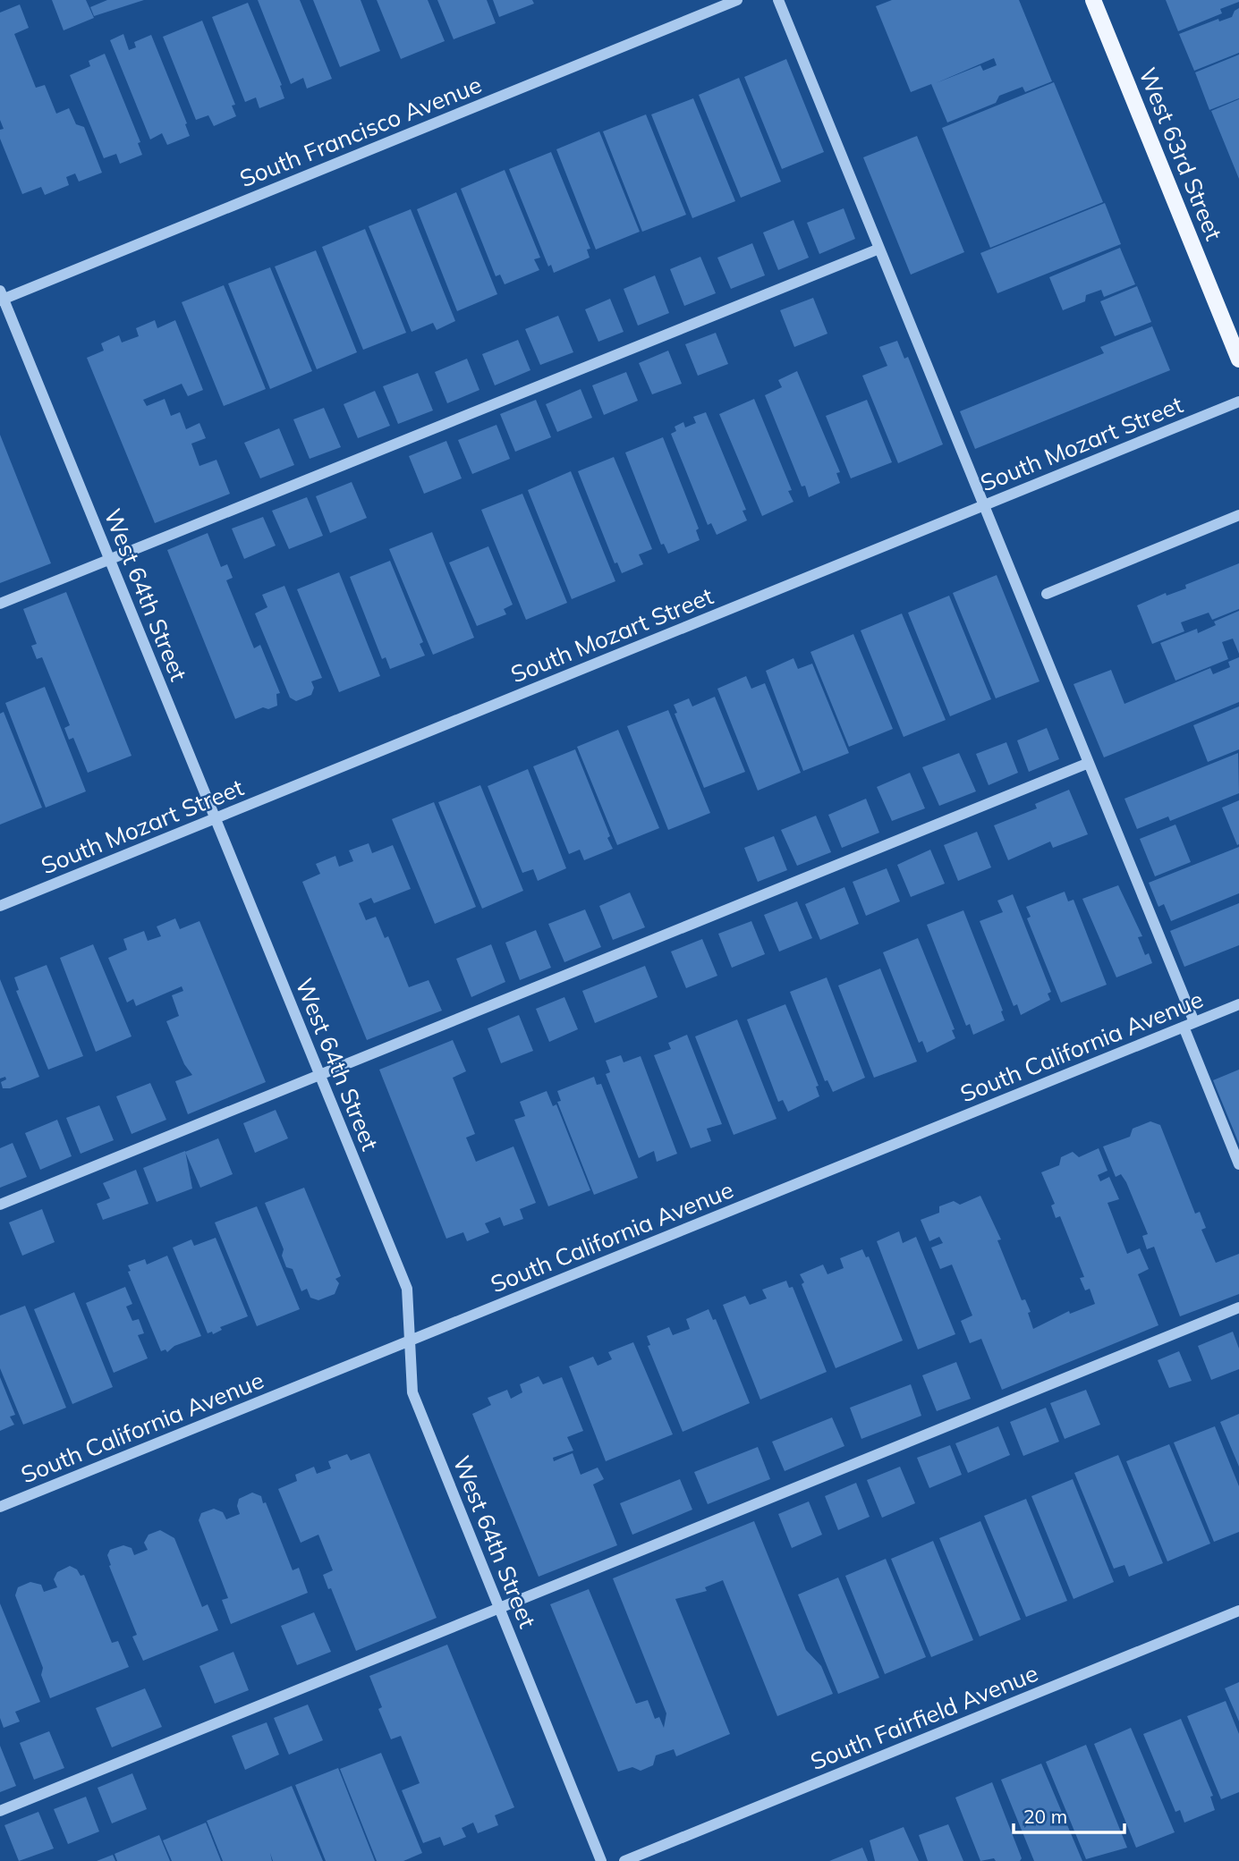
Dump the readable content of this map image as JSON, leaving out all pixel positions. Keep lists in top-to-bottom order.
{
  "streets": {
    "main road": ["West 63rd Street"],
    "street": [
      "South Francisco Avenue",
      "South Mozart Street",
      "West 64th Street",
      "South California Avenue",
      "South Fairfield Avenue"
    ]
  },
  "crossings": [
    ["South Francisco Avenue", "West 64th Street"],
    ["South Mozart Street", "West 64th Street"],
    ["West 64th Street", "South California Avenue"]
  ],
  "scale_bar": "20 m"
}
